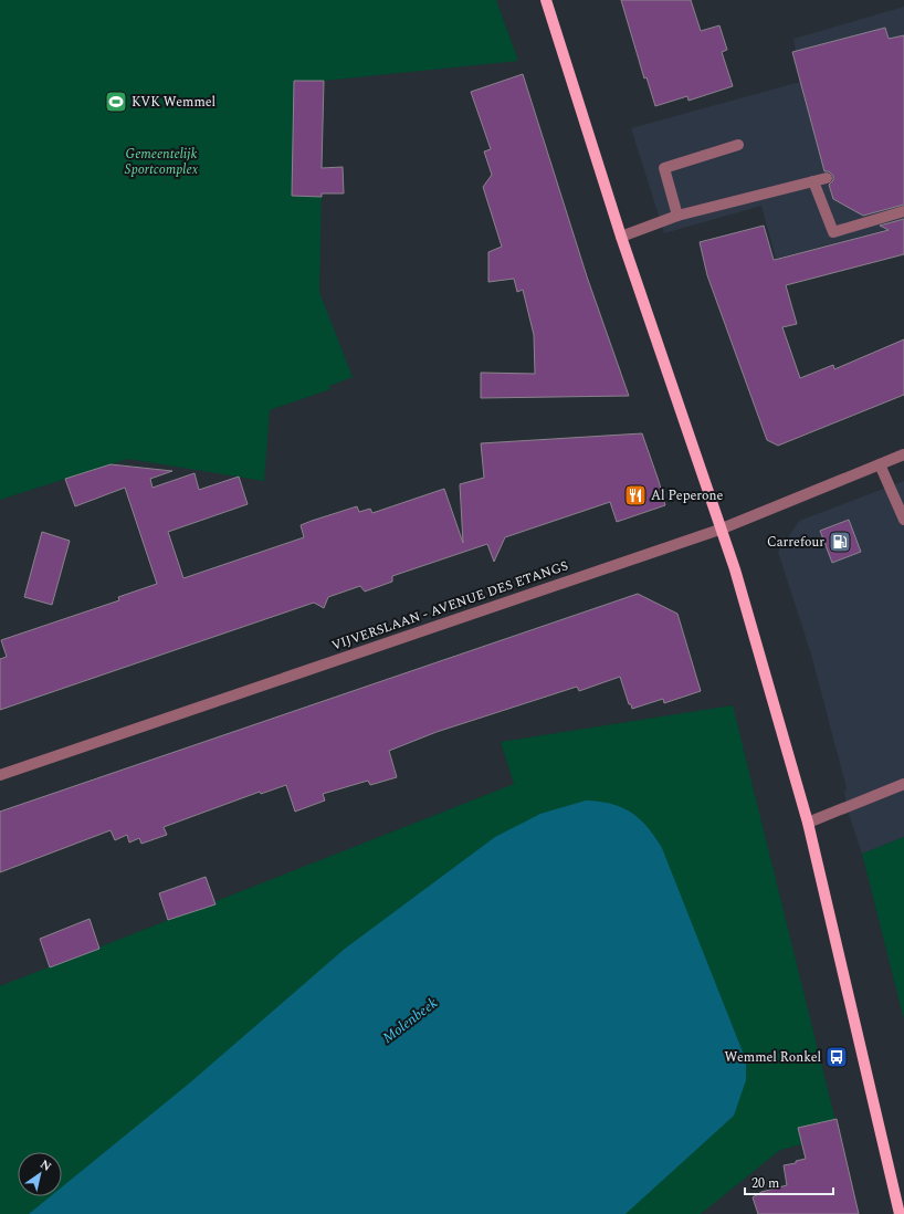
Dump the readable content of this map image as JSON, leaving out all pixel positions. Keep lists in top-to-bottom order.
{
  "streets": {
    "street": ["VIJVERSLAAN - AVENUE DES ETANGS"]
  },
  "water": ["Molenbeek"],
  "parks": ["Gemeentelijk Sportcomplex"],
  "places": {
    "sports": ["KVK Wemmel"],
    "restaurant": ["Al Peperone"],
    "fuel station": ["Carrefour"],
    "bus stop": ["Wemmel Ronkel"]
  },
  "scale_bar": "20 m",
  "north": "top right"
}
